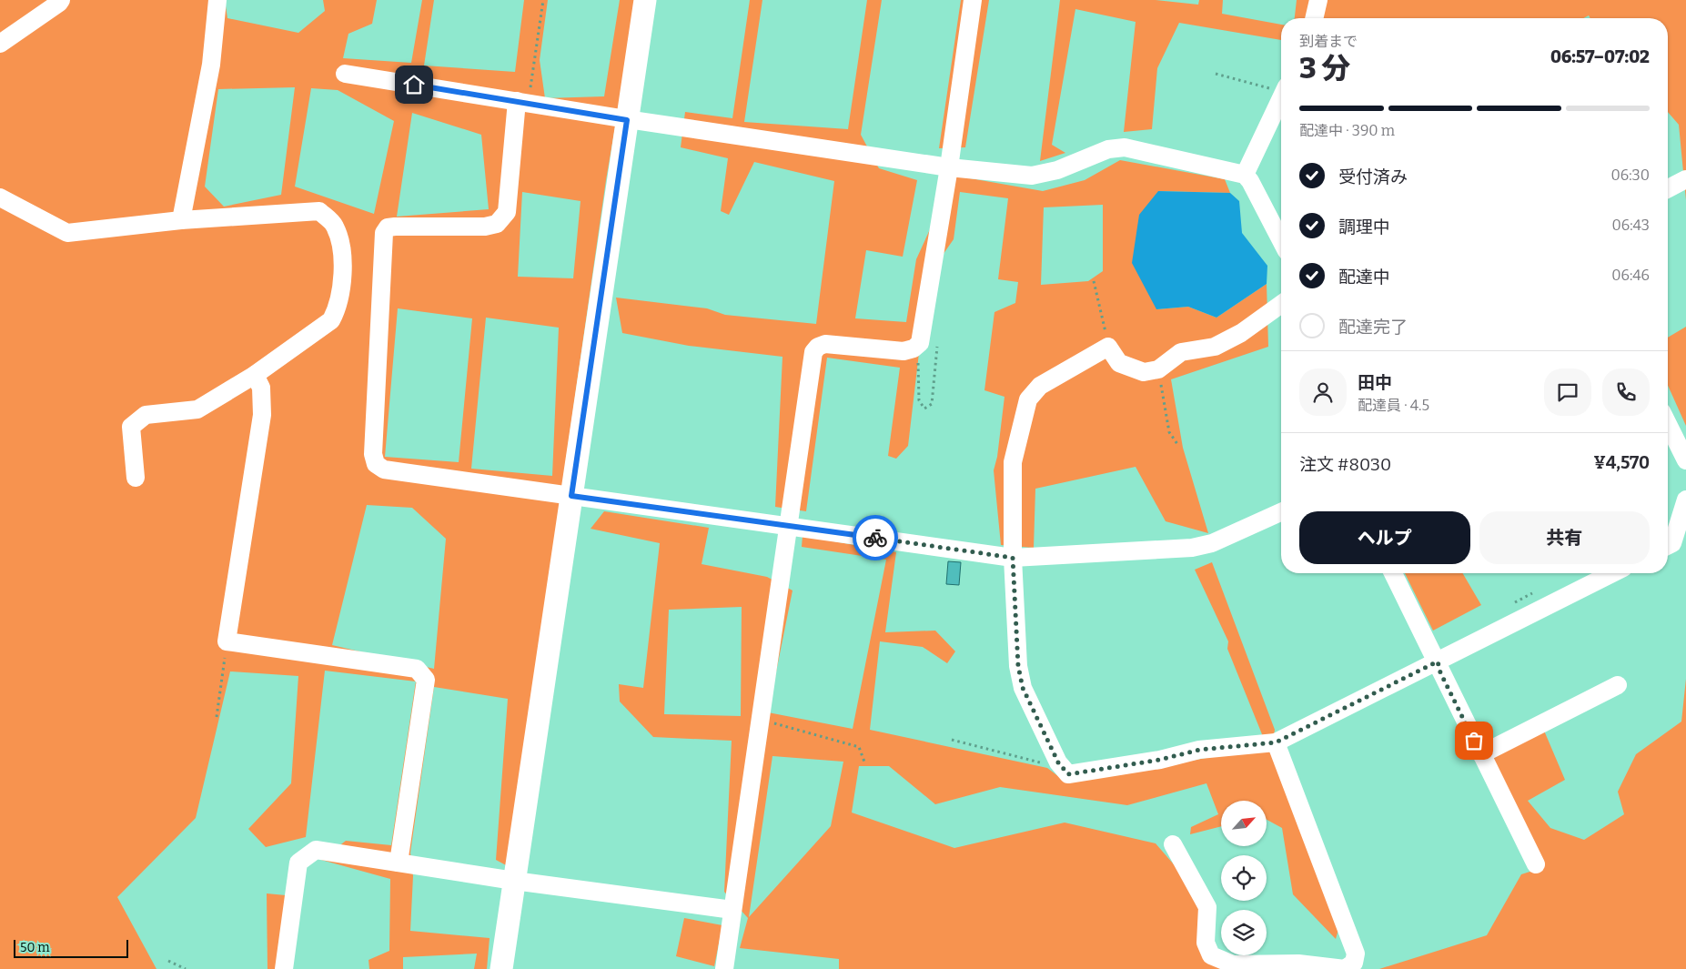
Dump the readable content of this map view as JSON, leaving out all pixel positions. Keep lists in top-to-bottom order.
{
  "scale_bar": "50 m",
  "north": "top right",
  "page": {
    "heading": ["3 分", "到着まで", "06:57–07:02"],
    "panel": [
      "田中",
      "配達員 · 4.5",
      "注文 #8030",
      "¥4,570"
    ],
    "bar": "配達中 · 390 m",
    "list": [
      ["受付済み", "06:30"],
      ["調理中", "06:43"],
      ["配達中", "06:46"],
      "配達完了"
    ],
    "buttons": ["ヘルプ", "共有"],
    "scale": "50 m"
  }
}
